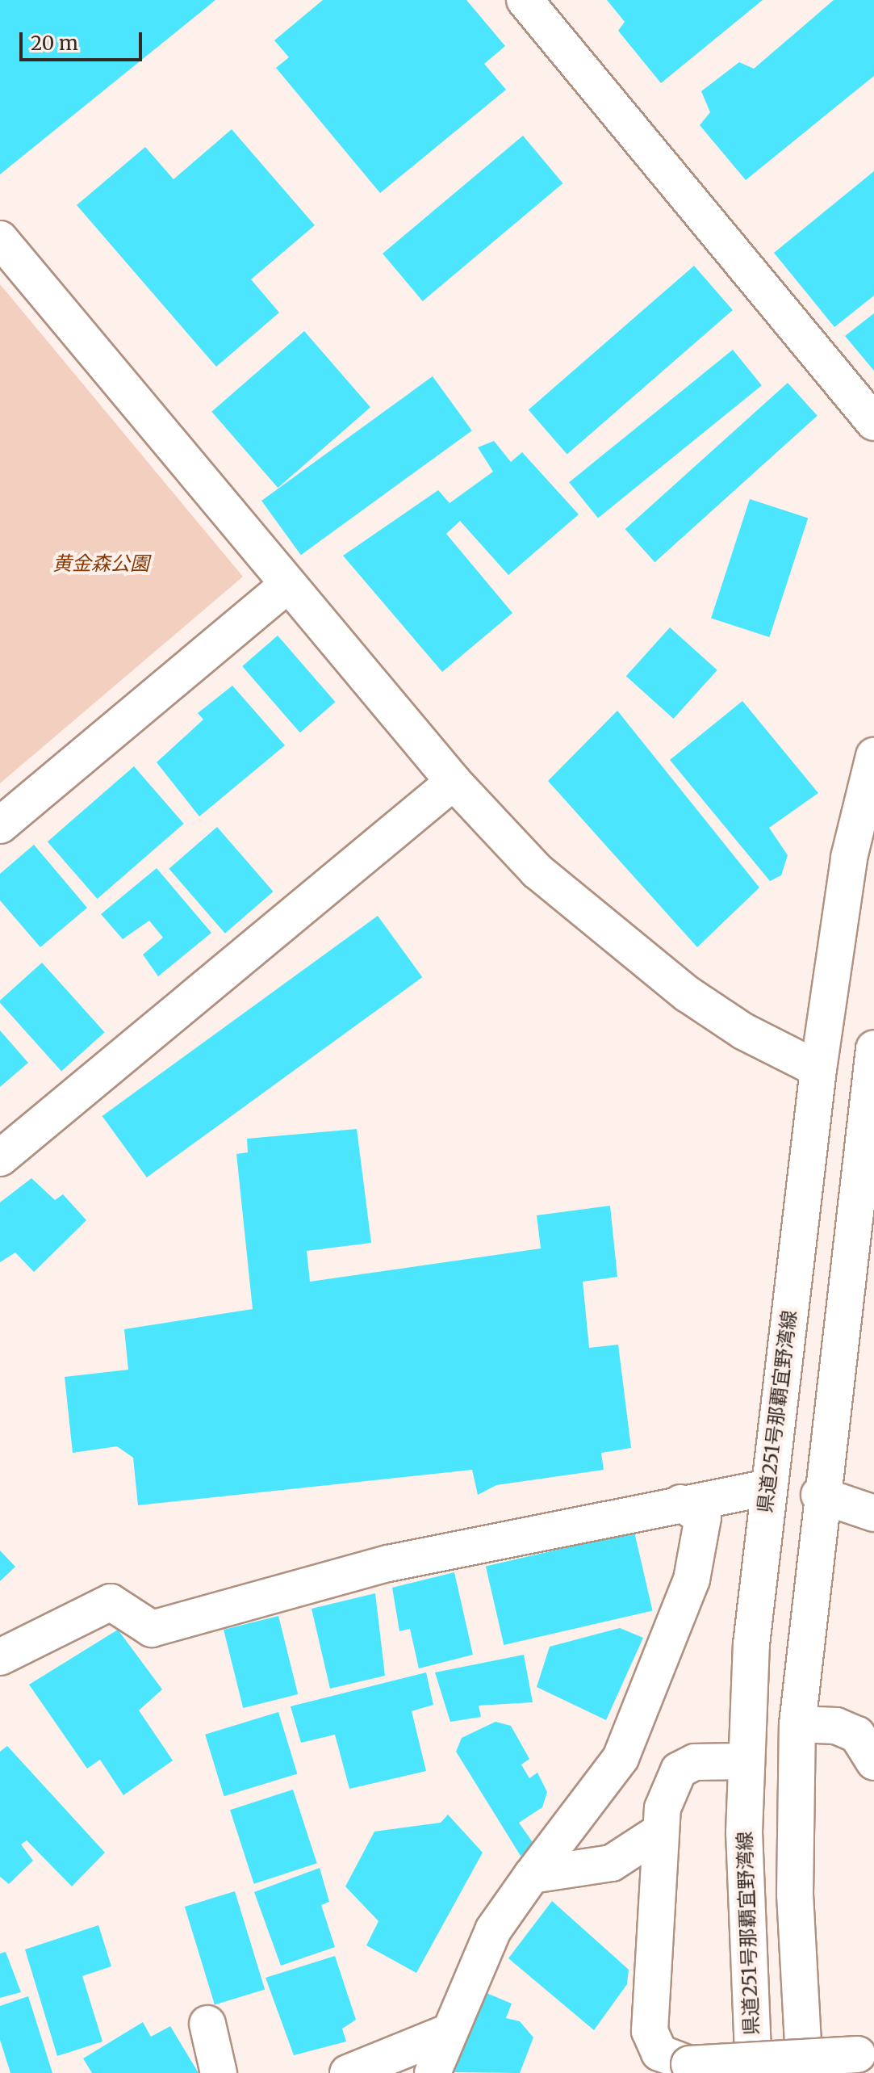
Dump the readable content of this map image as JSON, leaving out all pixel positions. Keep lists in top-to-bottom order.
{
  "streets": {
    "street": ["県道251号那覇宜野湾線"]
  },
  "parks": ["黄金森公園"],
  "scale_bar": "20 m"
}
